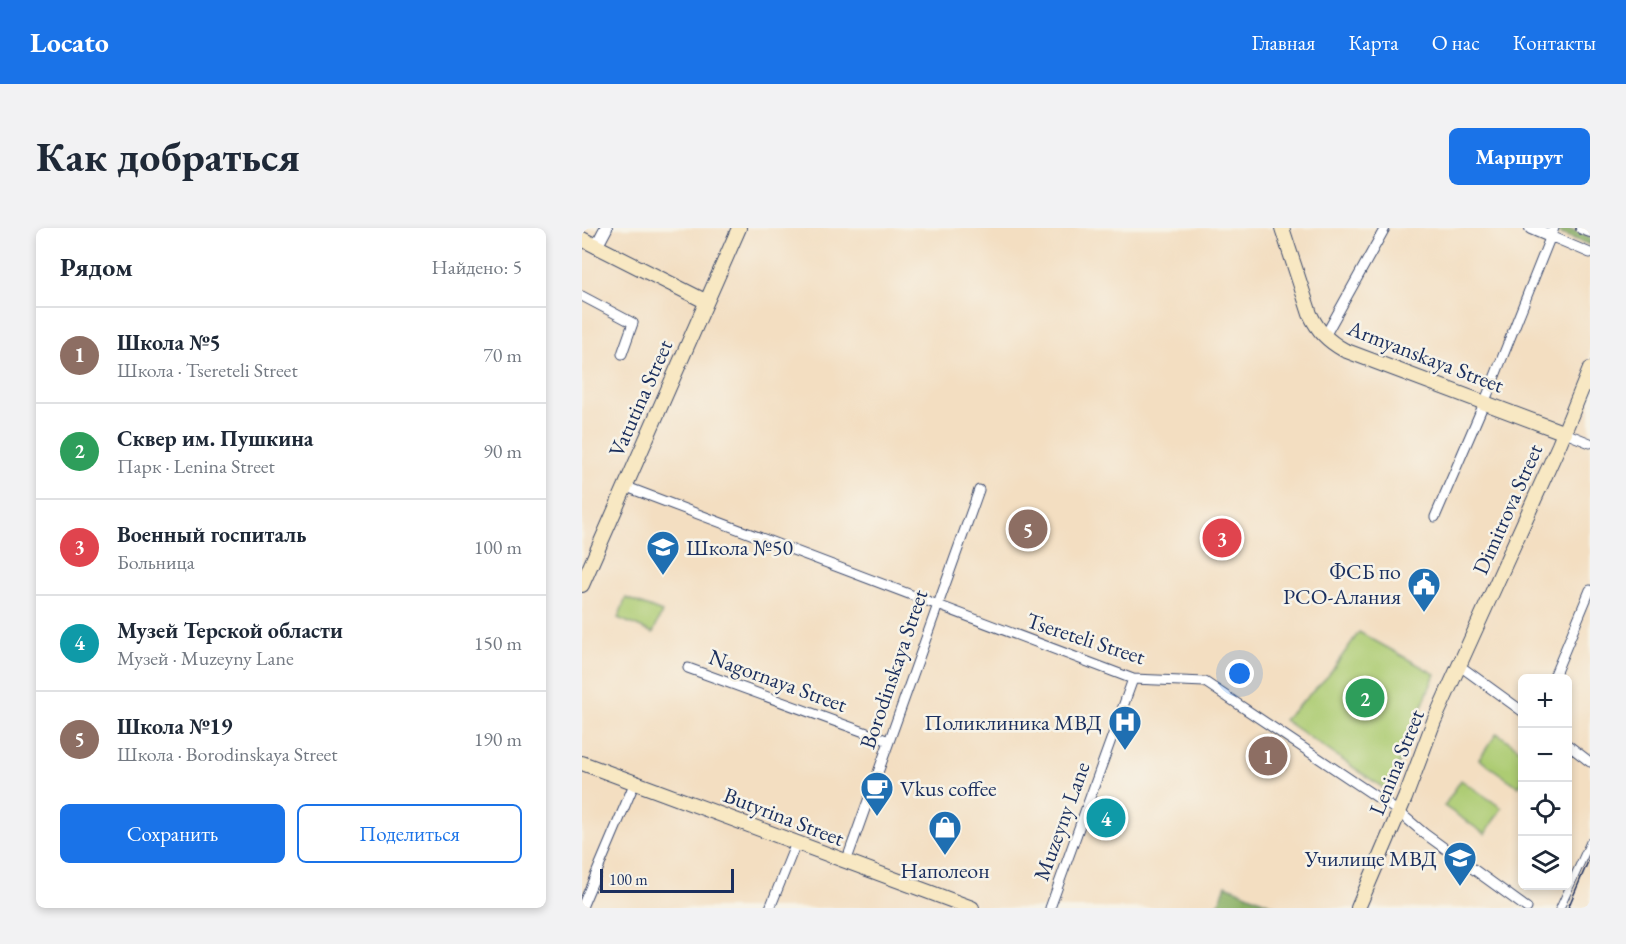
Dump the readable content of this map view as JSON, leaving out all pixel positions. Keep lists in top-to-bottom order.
{
  "streets": {
    "main road": [
      "Armyanskaya Street",
      "Vatutina Street",
      "Dimitrova Street",
      "Lenina Street",
      "Butyrina Street"
    ],
    "street": [
      "Tsereteli Street",
      "Borodinskaya Street",
      "Nagornaya Street",
      "Muzeyny Lane"
    ]
  },
  "crossings": [
    ["Armyanskaya Street", "Dimitrova Street"],
    ["Vatutina Street", "Tsereteli Street"],
    ["Dimitrova Street", "Lenina Street"],
    ["Tsereteli Street", "Borodinskaya Street"],
    ["Tsereteli Street", "Lenina Street"],
    ["Tsereteli Street", "Muzeyny Lane"],
    ["Borodinskaya Street", "Nagornaya Street"],
    ["Borodinskaya Street", "Butyrina Street"]
  ],
  "places": {
    "school or university": ["Школа №50", "Училище МВД"],
    "public building": ["ФСБ по РСО-Алания"],
    "hospital": ["Поликлиника МВД"],
    "cafe": ["Vkus coffee"],
    "shop": ["Наполеон"]
  },
  "scale_bar": "100 m",
  "page": {
    "header": "Locato",
    "nav": [
      "Главная",
      "Карта",
      "О нас",
      "Контакты"
    ],
    "buttons": [
      "Маршрут",
      ["Сохранить", "Поделиться"]
    ],
    "title": "Как добраться",
    "heading": ["Рядом", "Найдено: 5"],
    "list": [
      {
        "mark": "1",
        "name": "Школа №5",
        "note": "Школа · Tsereteli Street",
        "value": "70 m"
      },
      {
        "mark": "2",
        "name": "Сквер им. Пушкина",
        "note": "Парк · Lenina Street",
        "value": "90 m"
      },
      {
        "mark": "3",
        "name": "Военный госпиталь",
        "note": "Больница",
        "value": "100 m"
      },
      {
        "mark": "4",
        "name": "Музей Терской области",
        "note": "Музей · Muzeyny Lane",
        "value": "150 m"
      },
      {
        "mark": "5",
        "name": "Школа №19",
        "note": "Школа · Borodinskaya Street",
        "value": "190 m"
      }
    ],
    "pins": [
      "5",
      "3",
      "2",
      "1",
      "4"
    ],
    "map_buttons": ["+", "−"],
    "scale": "100 m"
  }
}
